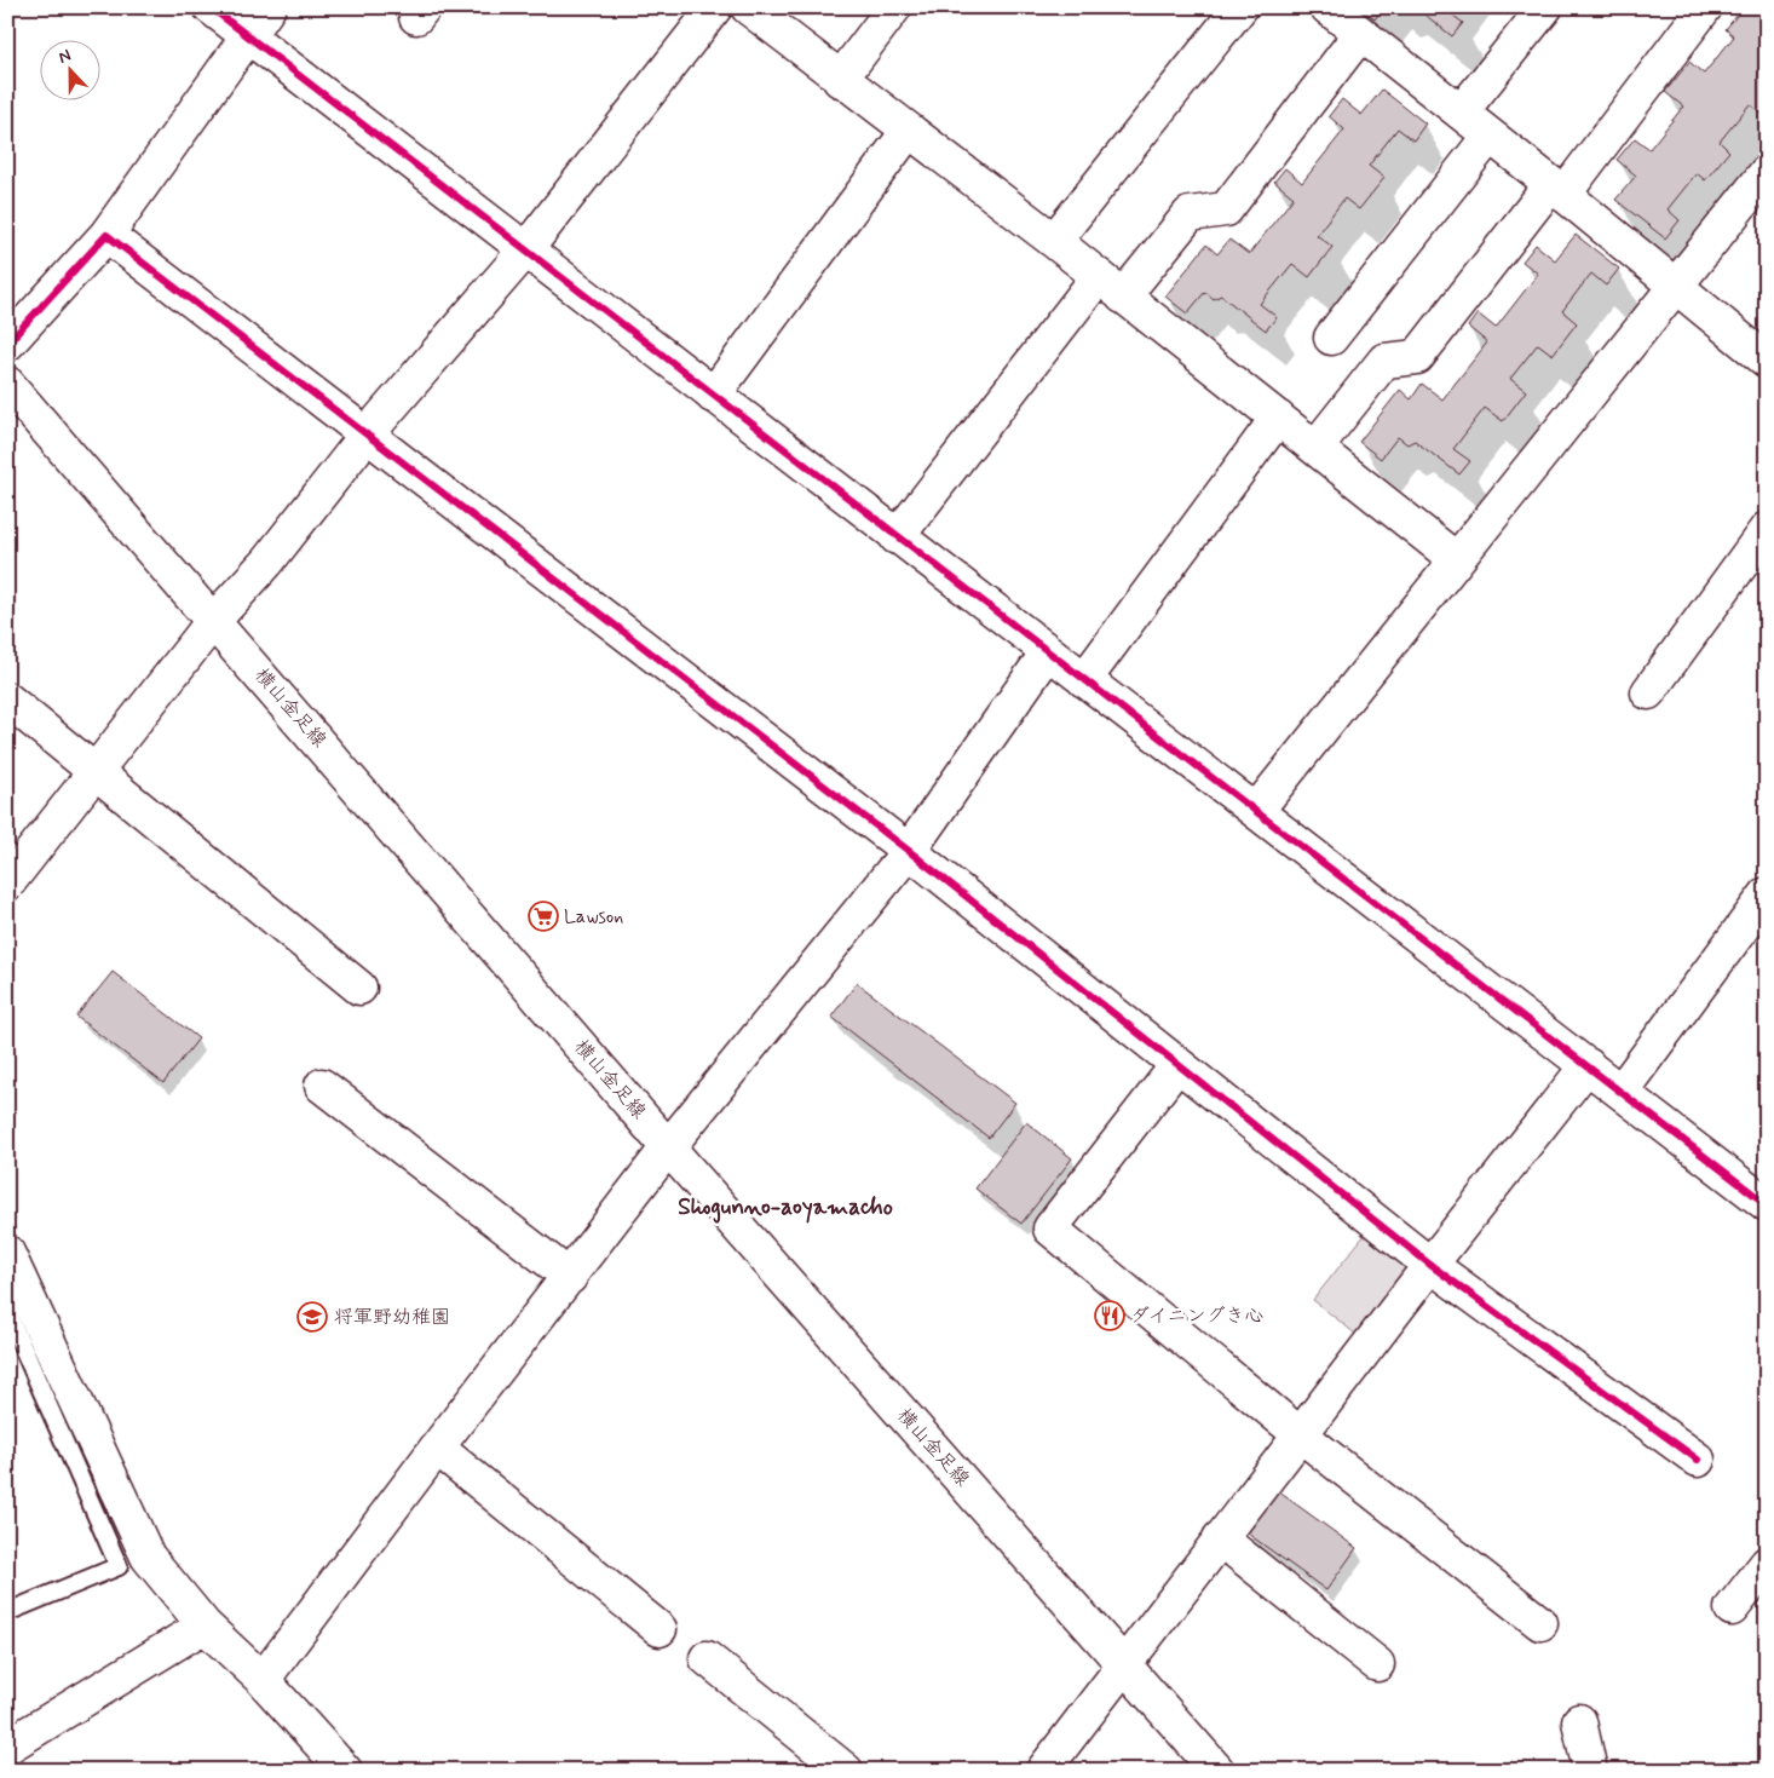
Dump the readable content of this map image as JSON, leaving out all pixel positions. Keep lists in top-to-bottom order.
{
  "streets": {
    "street": ["横山金足線"]
  },
  "districts": ["Shogunno-aoyamacho"],
  "places": {
    "supermarket": ["Lawson"],
    "restaurant": ["ダイニングき心"],
    "school or university": ["将軍野幼稚園"]
  },
  "north": "top"
}
